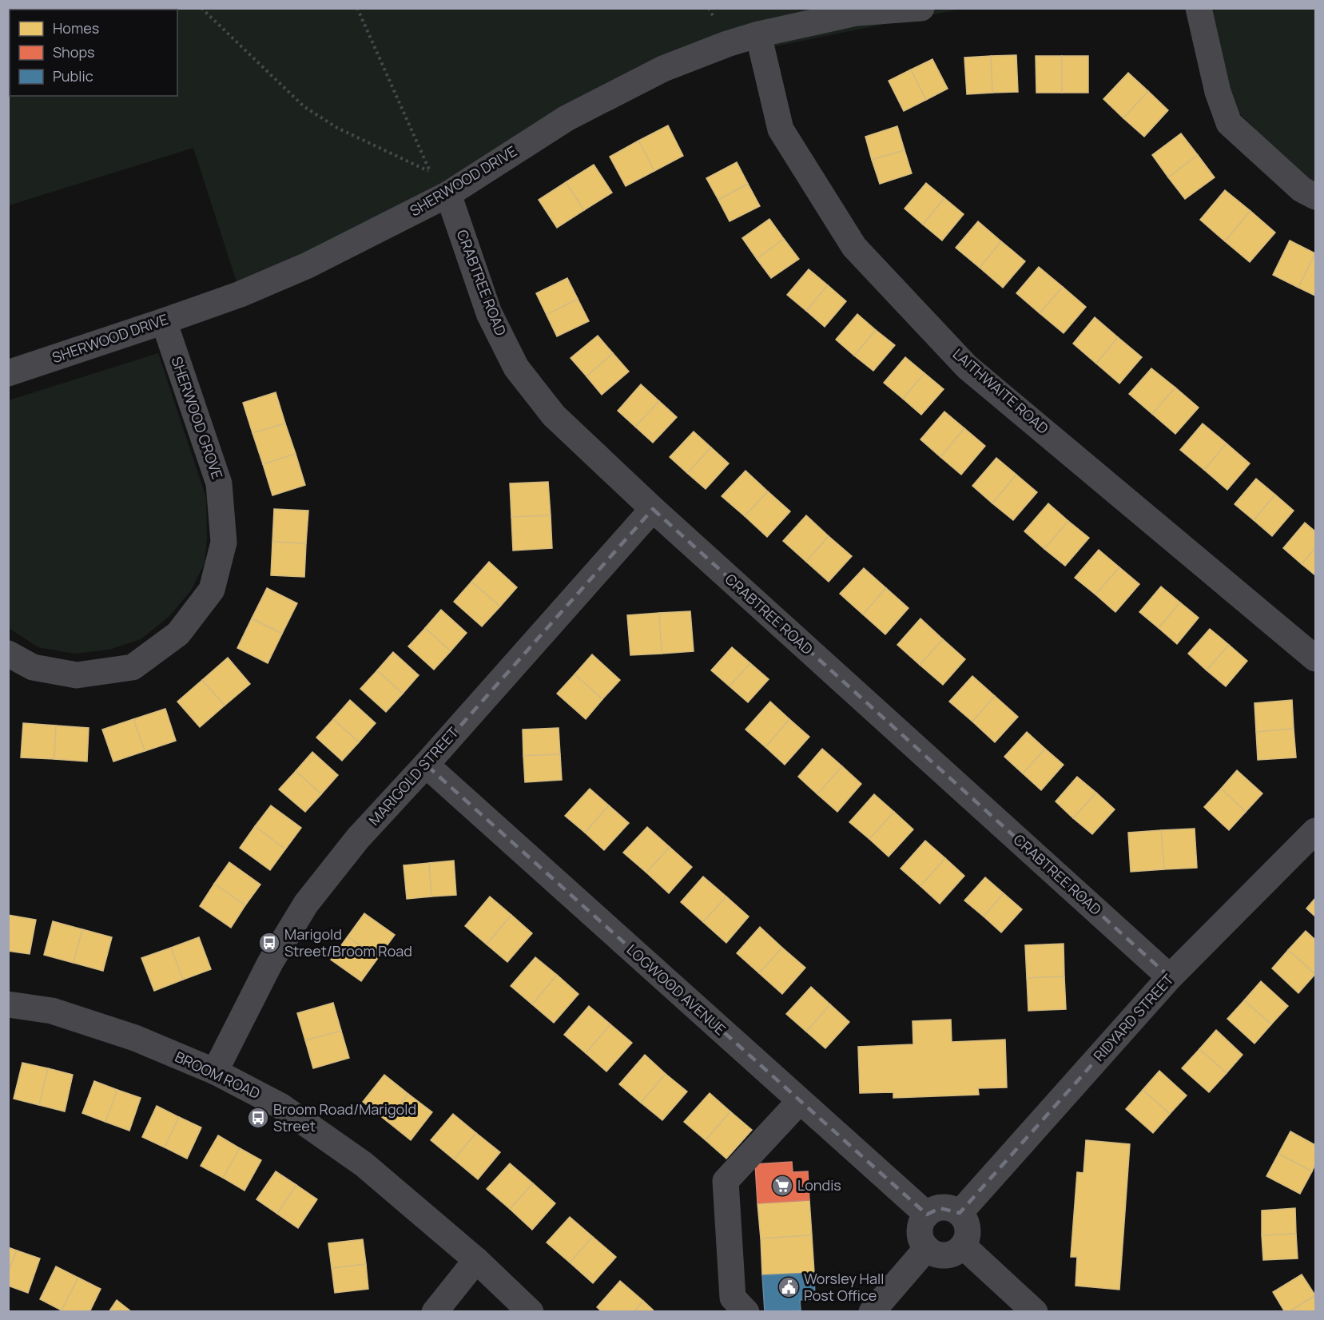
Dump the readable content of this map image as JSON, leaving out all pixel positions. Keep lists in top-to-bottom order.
{
  "streets": {
    "street": [
      "SHERWOOD DRIVE",
      "CRABTREE ROAD",
      "LAITHWAITE ROAD",
      "SHERWOOD GROVE",
      "MARIGOLD STREET",
      "LOGWOOD AVENUE",
      "RIDYARD STREET",
      "BROOM ROAD"
    ]
  },
  "crossings": [
    ["SHERWOOD DRIVE", "CRABTREE ROAD"],
    ["SHERWOOD DRIVE", "LAITHWAITE ROAD"],
    ["SHERWOOD DRIVE", "SHERWOOD GROVE"],
    ["CRABTREE ROAD", "MARIGOLD STREET"],
    ["CRABTREE ROAD", "RIDYARD STREET"],
    ["MARIGOLD STREET", "LOGWOOD AVENUE"],
    ["MARIGOLD STREET", "BROOM ROAD"],
    ["LOGWOOD AVENUE", "RIDYARD STREET"]
  ],
  "places": {
    "bus stop": ["Marigold Street/Broom Road", "Broom Road/Marigold Street"],
    "supermarket": ["Londis"],
    "public building": ["Worsley Hall Post Office"]
  },
  "legend": ["Homes", "Shops", "Public"]
}
